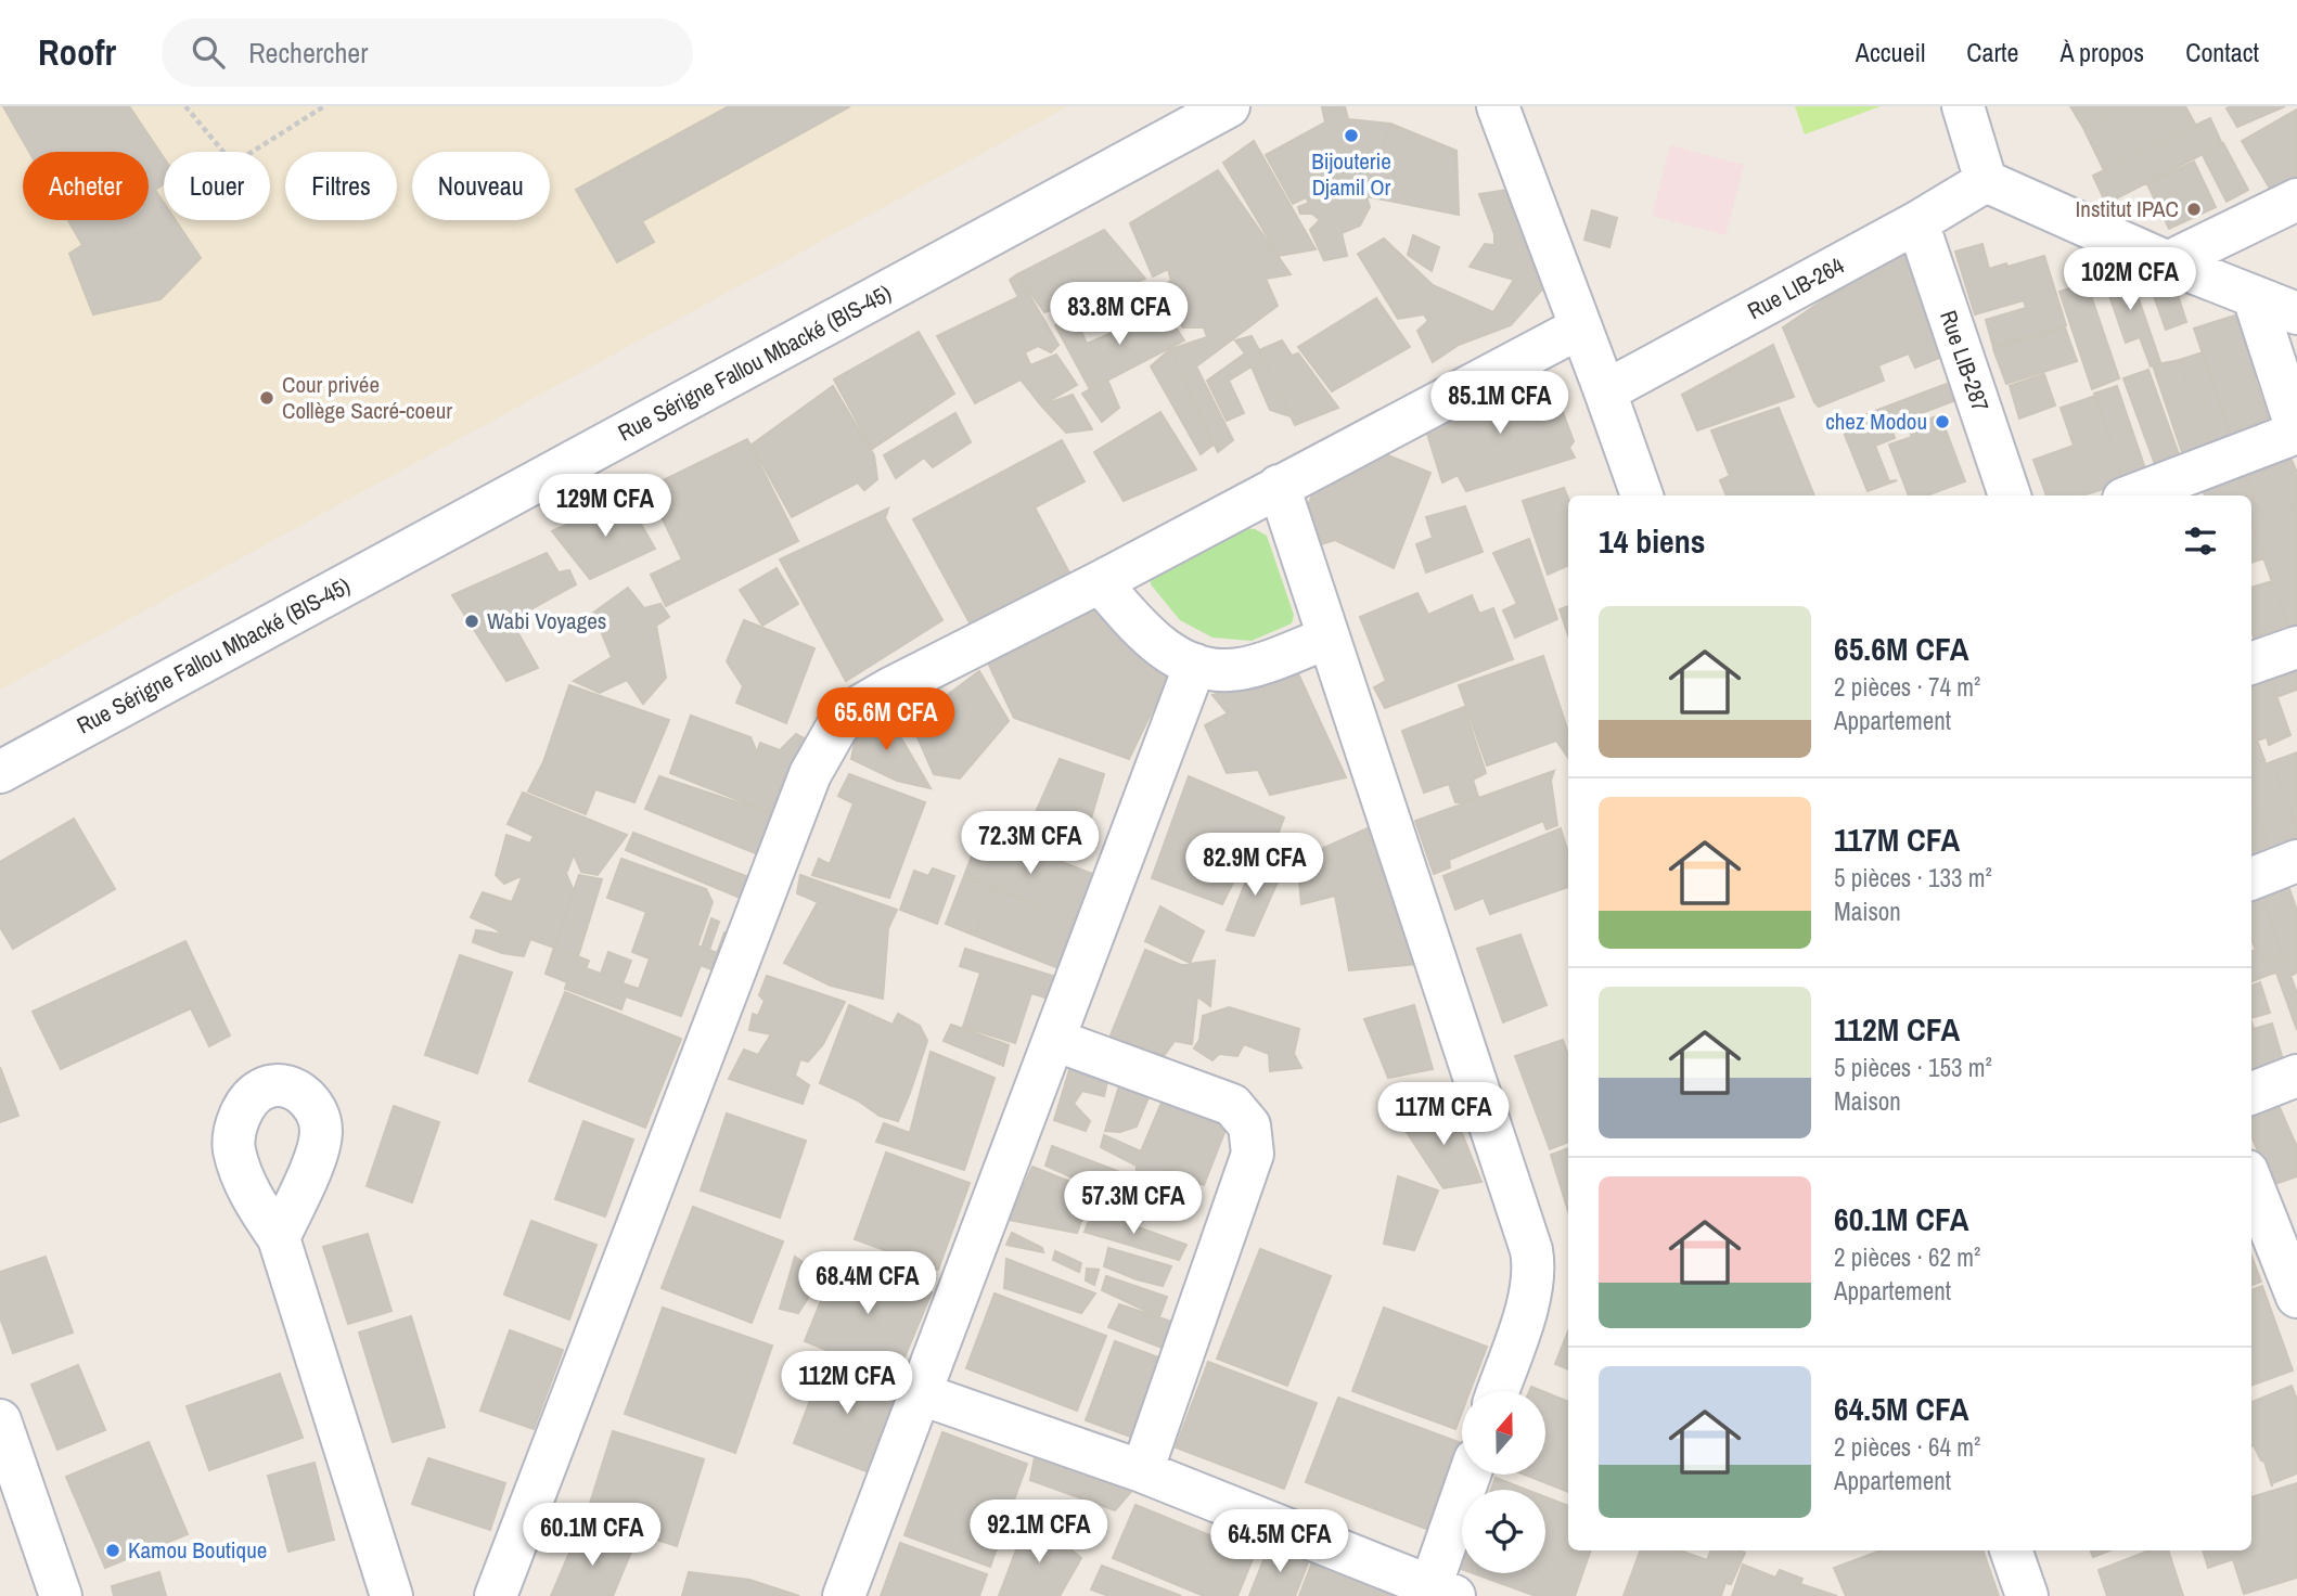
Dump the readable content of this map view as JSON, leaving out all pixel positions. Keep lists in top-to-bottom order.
{
  "streets": {
    "street": ["Rue LIB-264", "Rue LIB-287", "Rue Sérigne Fallou Mbacké (BIS-45)"]
  },
  "crossings": [
    ["Rue LIB-264", "Rue LIB-287"]
  ],
  "places": [
    "Bijouterie Djamil Or",
    "Institut IPAC",
    "Cour privée Collège Sacré-coeur",
    "chez Modou",
    "Wabi Voyages",
    "Kamou Boutique"
  ],
  "north": "top",
  "page": {
    "header": "Roofr",
    "search": "Rechercher",
    "nav": [
      "Accueil",
      "Carte",
      "À propos",
      "Contact"
    ],
    "chip": [
      "Acheter",
      "Louer",
      "Filtres",
      "Nouveau"
    ],
    "price": [
      "102M CFA",
      "83.8M CFA",
      "85.1M CFA",
      "129M CFA",
      "65.6M CFA",
      "72.3M CFA",
      "82.9M CFA",
      "117M CFA",
      "57.3M CFA",
      "68.4M CFA",
      "112M CFA",
      "92.1M CFA",
      "60.1M CFA",
      "64.5M CFA"
    ],
    "heading": "14 biens",
    "list": [
      {
        "name": "65.6M CFA",
        "note": "2 pièces · 74 m² · Appartement"
      },
      {
        "name": "117M CFA",
        "note": "5 pièces · 133 m² · Maison"
      },
      {
        "name": "112M CFA",
        "note": "5 pièces · 153 m² · Maison"
      },
      {
        "name": "60.1M CFA",
        "note": "2 pièces · 62 m² · Appartement"
      },
      {
        "name": "64.5M CFA",
        "note": "2 pièces · 64 m² · Appartement"
      }
    ]
  }
}
